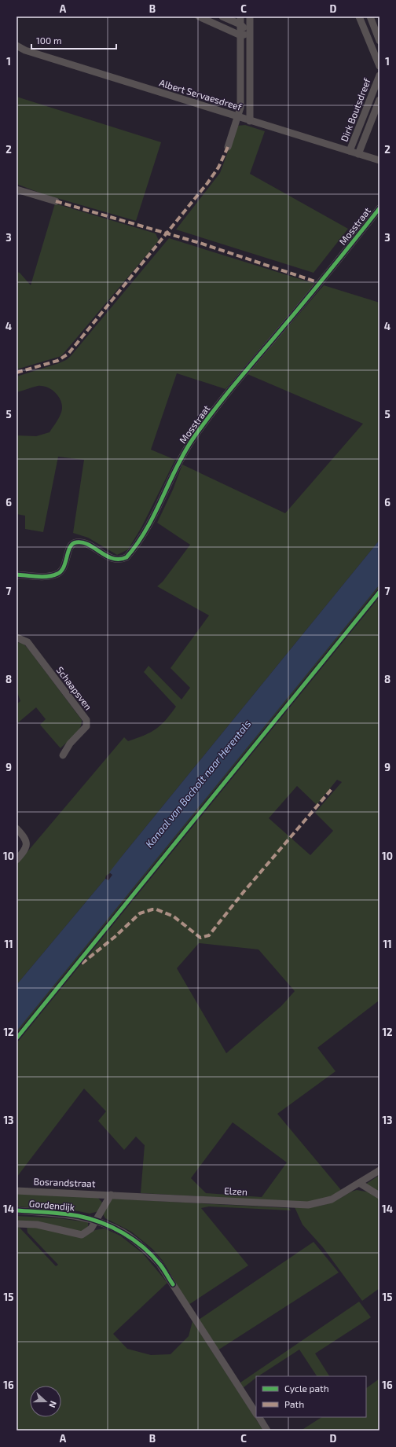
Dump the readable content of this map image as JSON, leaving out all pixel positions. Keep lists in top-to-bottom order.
{
  "streets": {
    "street": [
      "Albert Servaesdreef",
      "Dirk Boutsdreef",
      "Mosstraat",
      "Schaapsven",
      "Bosrandstraat",
      "Elzen",
      "Gordendijk"
    ]
  },
  "crossings": [
    ["Albert Servaesdreef", "Dirk Boutsdreef"],
    ["Bosrandstraat", "Elzen"]
  ],
  "water": ["Kanaal van Bocholt naar Herentals"],
  "legend": ["Cycle path", "Path"],
  "scale_bar": "100 m",
  "north": "right",
  "grid": {
    "columns": [
      "A",
      "B",
      "C",
      "D"
    ],
    "rows": [
      "1",
      "2",
      "3",
      "4",
      "5",
      "6",
      "7",
      "8",
      "9",
      "10",
      "11",
      "12",
      "13",
      "14",
      "15",
      "16"
    ]
  }
}
